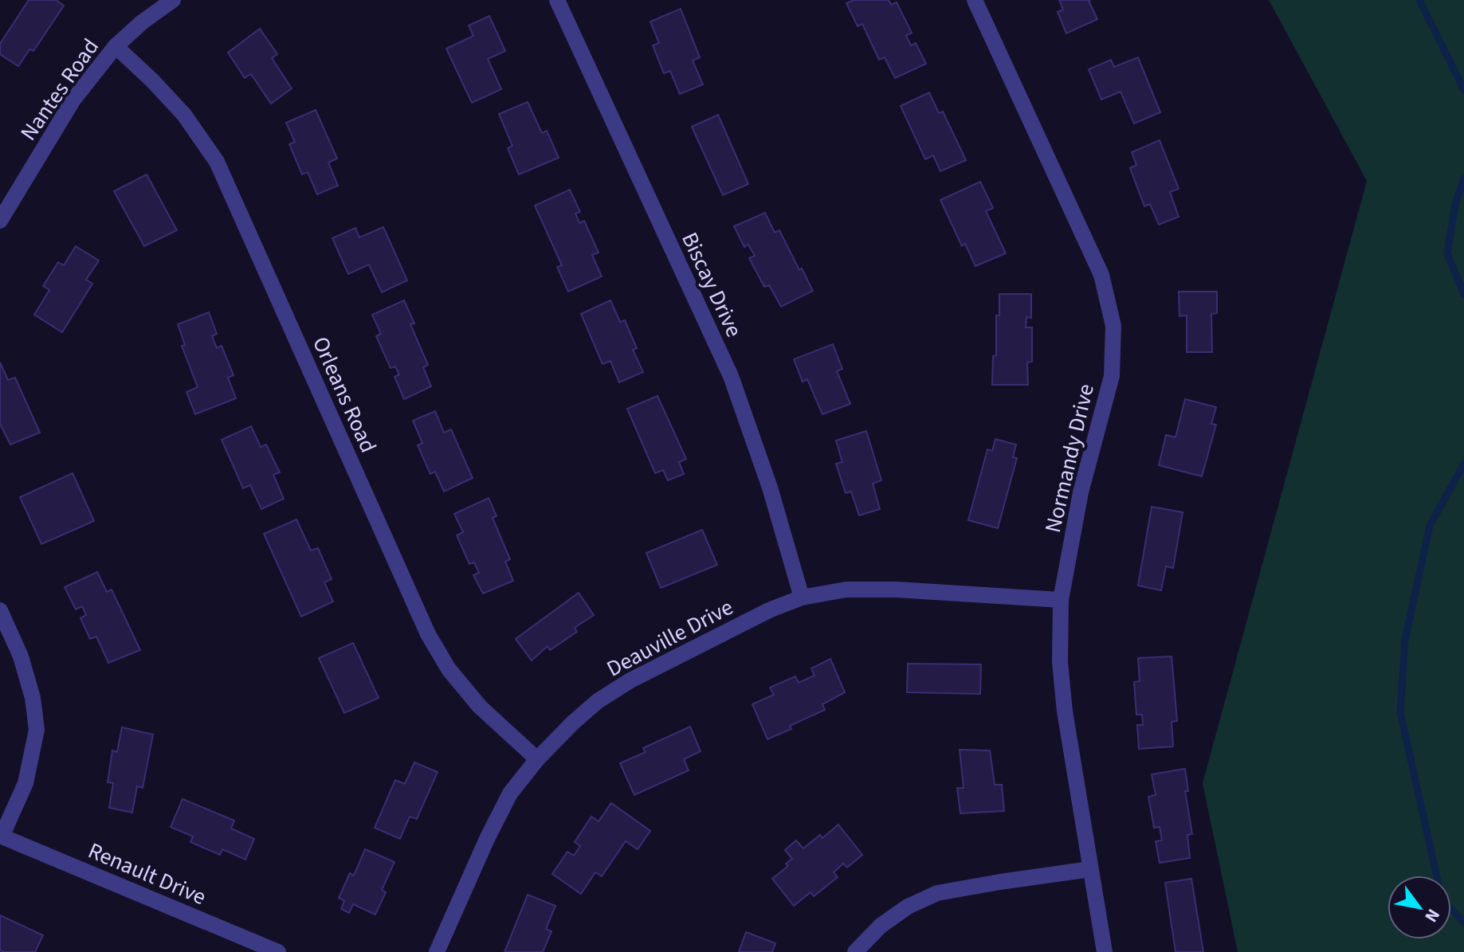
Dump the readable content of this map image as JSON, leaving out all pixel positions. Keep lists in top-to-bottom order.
{
  "streets": {
    "street": [
      "Nantes Road",
      "Biscay Drive",
      "Orleans Road",
      "Normandy Drive",
      "Deauville Drive",
      "Renault Drive"
    ]
  },
  "crossings": [
    ["Nantes Road", "Orleans Road"],
    ["Biscay Drive", "Deauville Drive"],
    ["Orleans Road", "Deauville Drive"],
    ["Normandy Drive", "Deauville Drive"]
  ],
  "north": "bottom right"
}
